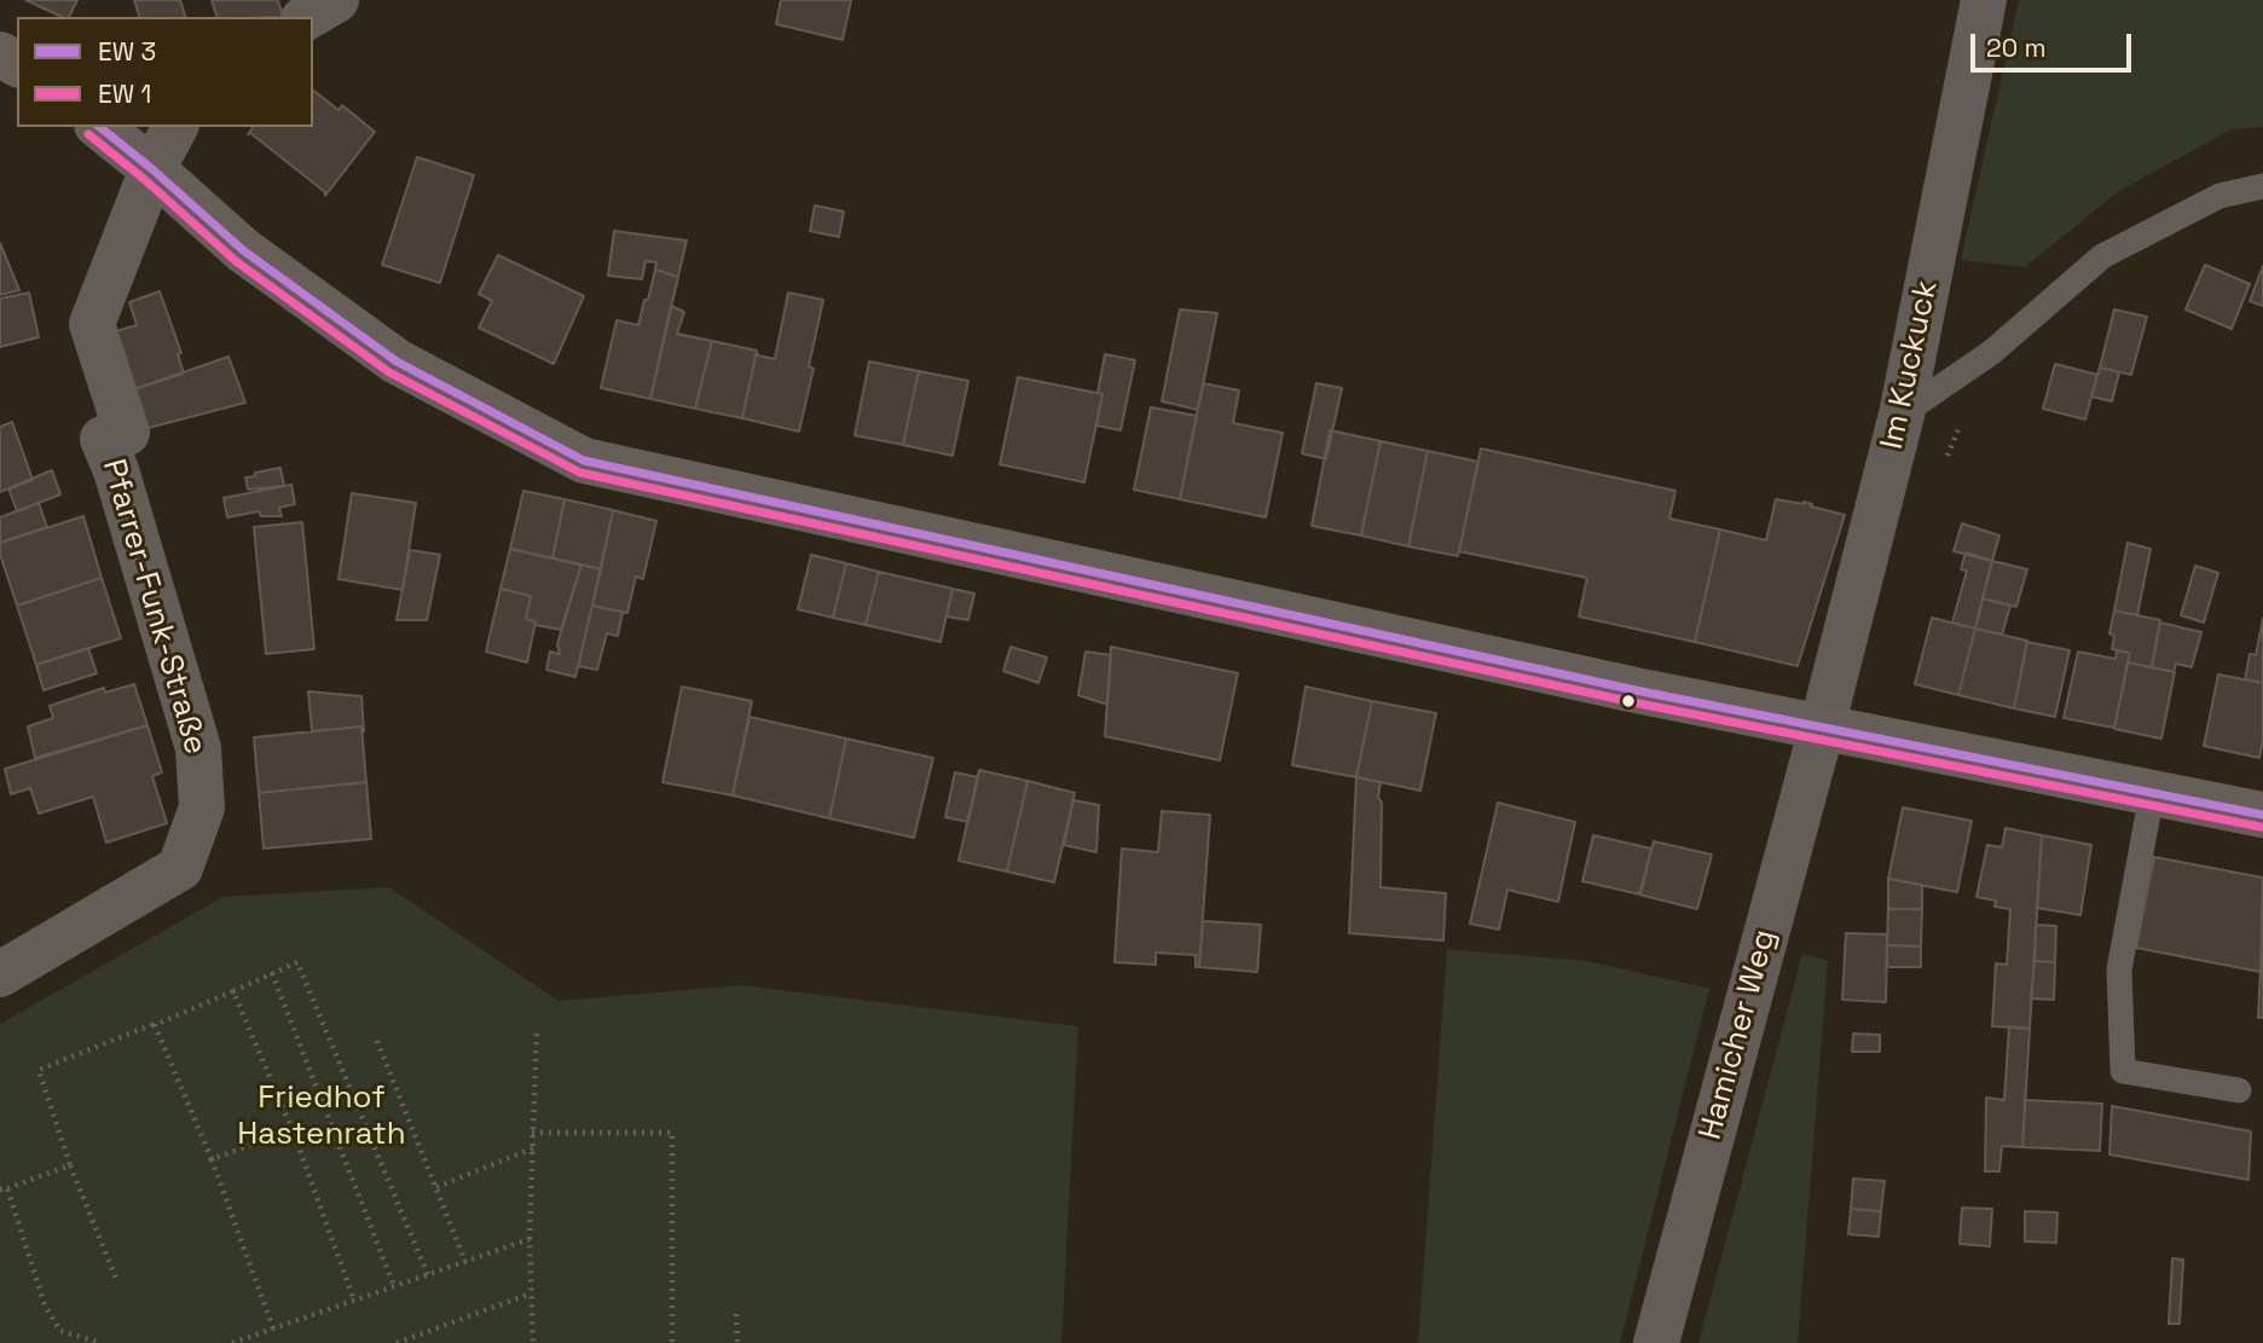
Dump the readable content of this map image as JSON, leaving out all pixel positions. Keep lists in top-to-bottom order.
{
  "streets": {
    "street": ["Im Kuckuck", "Pfarrer-Funk-Straße", "Hamicher Weg"]
  },
  "crossings": [
    ["Im Kuckuck", "Hamicher Weg"]
  ],
  "parks": ["Friedhof Hastenrath"],
  "legend": ["EW 3", "EW 1"],
  "scale_bar": "20 m"
}
